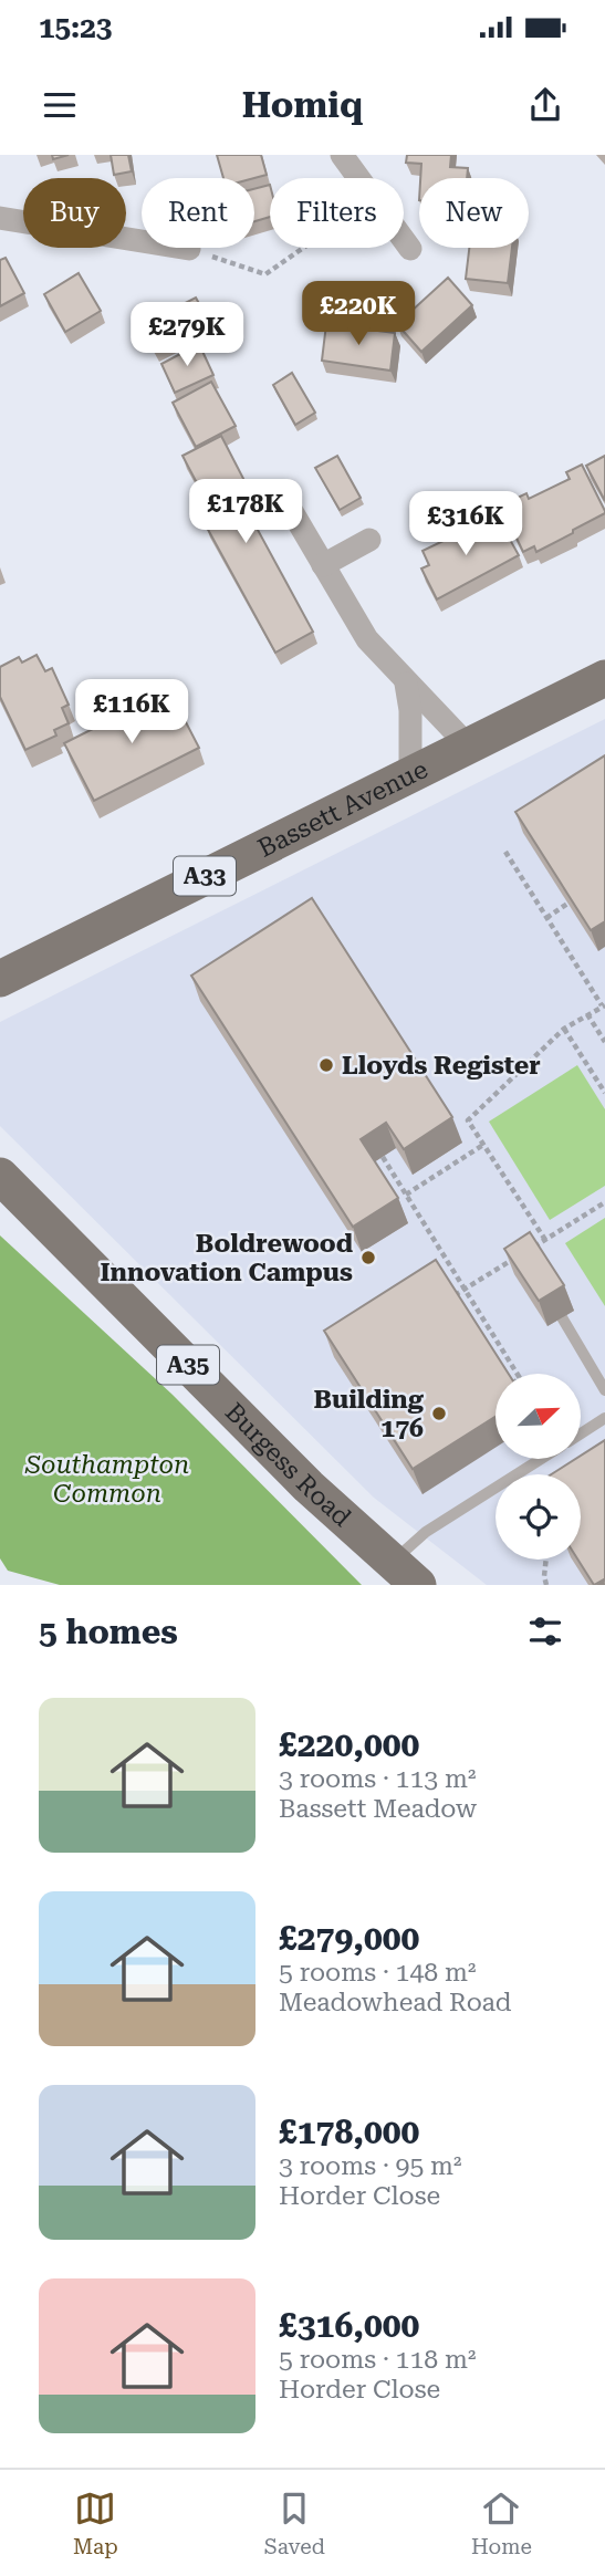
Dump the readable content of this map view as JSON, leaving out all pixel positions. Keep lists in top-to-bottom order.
{
  "streets": {
    "main road": [
      "Bassett Avenue",
      "A33",
      "A35",
      "Burgess Road"
    ]
  },
  "parks": ["Southampton Common"],
  "places": ["Lloyds Register", "Boldrewood Innovation Campus", "Building 176"],
  "north": "top right",
  "page": {
    "status": "15:23",
    "header": "Homiq",
    "chip": [
      "Buy",
      "Rent",
      "Filters",
      "New"
    ],
    "price": [
      "£220K",
      "£279K",
      "£178K",
      "£316K",
      "£116K"
    ],
    "heading": "5 homes",
    "list": [
      {
        "name": "£220,000",
        "note": "3 rooms · 113 m² · Bassett Meadow"
      },
      {
        "name": "£279,000",
        "note": "5 rooms · 148 m² · Meadowhead Road"
      },
      {
        "name": "£178,000",
        "note": "3 rooms · 95 m² · Horder Close"
      },
      {
        "name": "£316,000",
        "note": "5 rooms · 118 m² · Horder Close"
      }
    ],
    "tabs": ["Map", "Saved", "Home"]
  }
}
